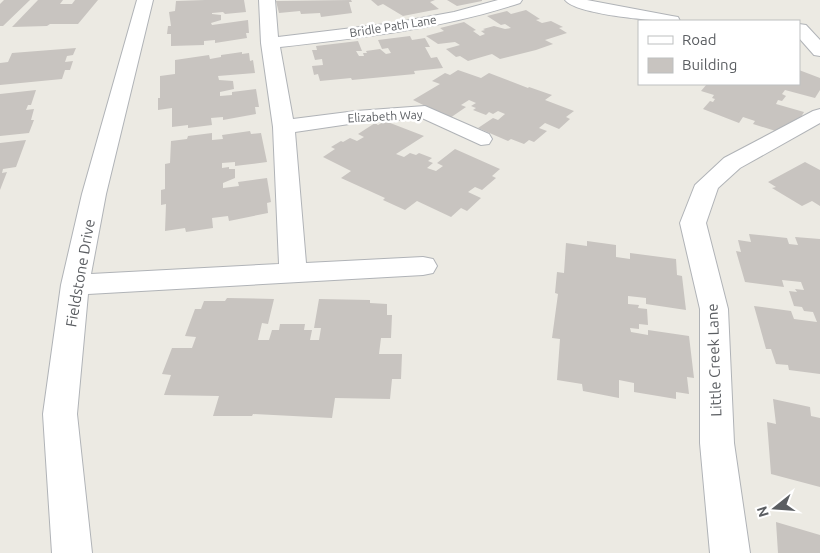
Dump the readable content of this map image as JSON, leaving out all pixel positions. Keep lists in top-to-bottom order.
{
  "streets": {
    "street": [
      "Bridle Path Lane",
      "Elizabeth Way",
      "Fieldstone Drive",
      "Little Creek Lane"
    ]
  },
  "legend": ["Road", "Building"],
  "north": "left"
}
